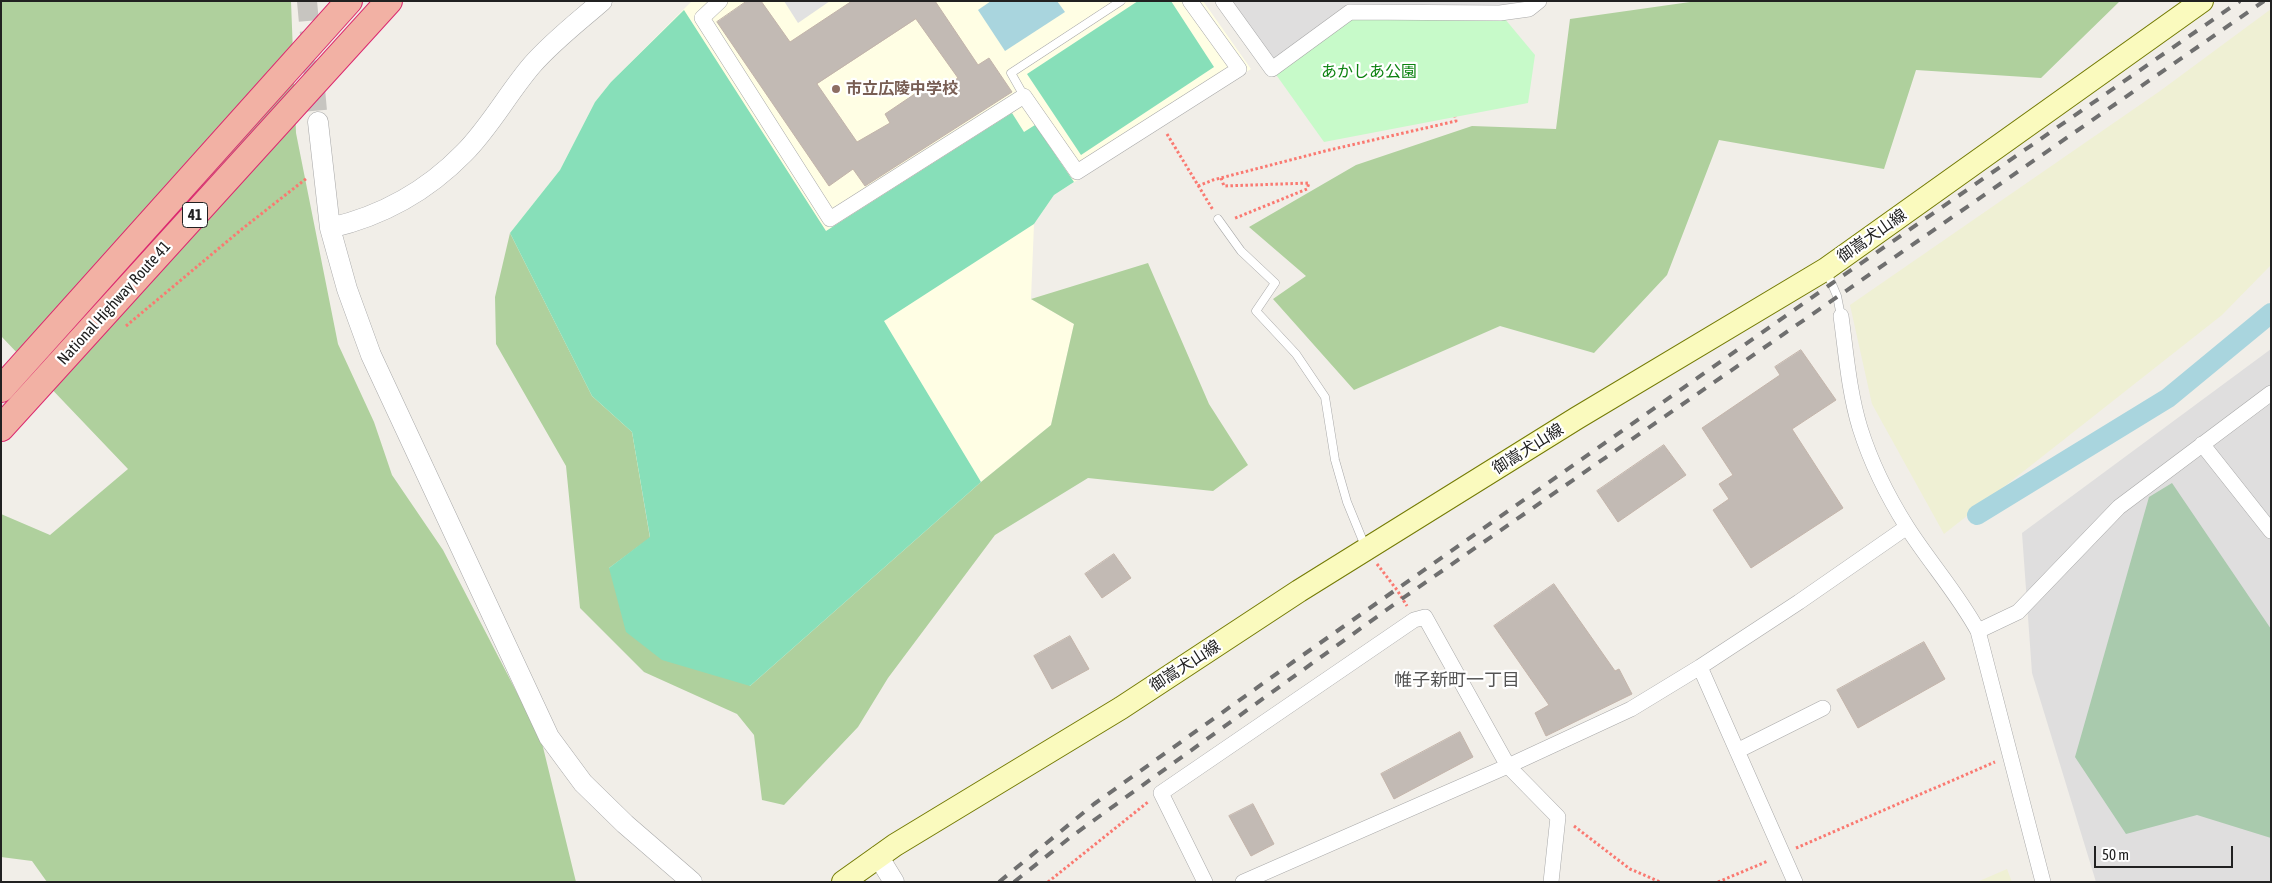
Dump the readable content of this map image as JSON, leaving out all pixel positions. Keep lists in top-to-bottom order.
{
  "streets": {
    "highway": ["41", "National Highway Route 41"],
    "main road": ["御嵩犬山線"]
  },
  "districts": ["帷子新町一丁目"],
  "parks": ["あかしあ公園"],
  "places": ["市立広陵中学校"],
  "scale_bar": "50 m"
}
